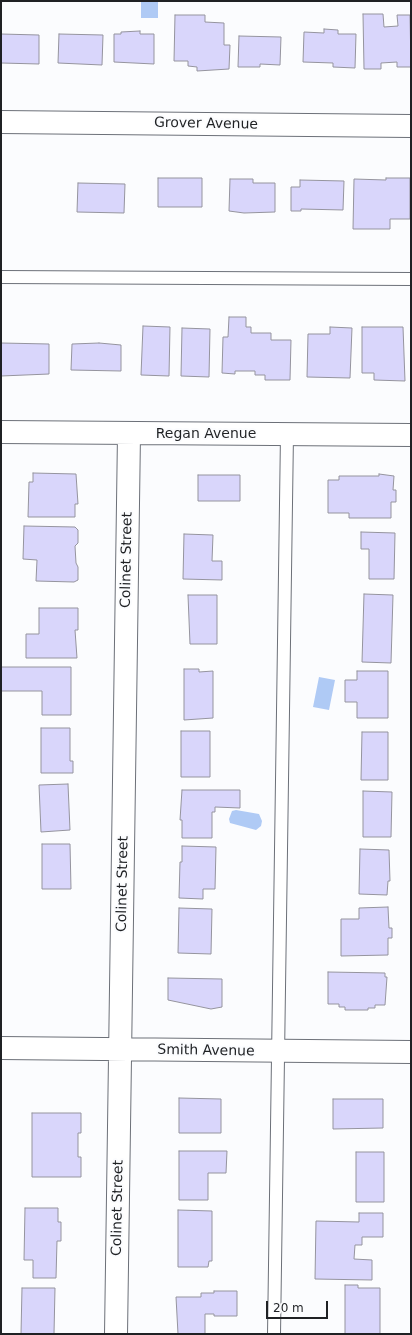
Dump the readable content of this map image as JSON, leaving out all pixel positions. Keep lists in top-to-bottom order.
{
  "streets": {
    "street": [
      "Grover Avenue",
      "Regan Avenue",
      "Colinet Street",
      "Smith Avenue"
    ]
  },
  "crossings": [
    ["Regan Avenue", "Colinet Street"],
    ["Colinet Street", "Smith Avenue"]
  ],
  "scale_bar": "20 m"
}
